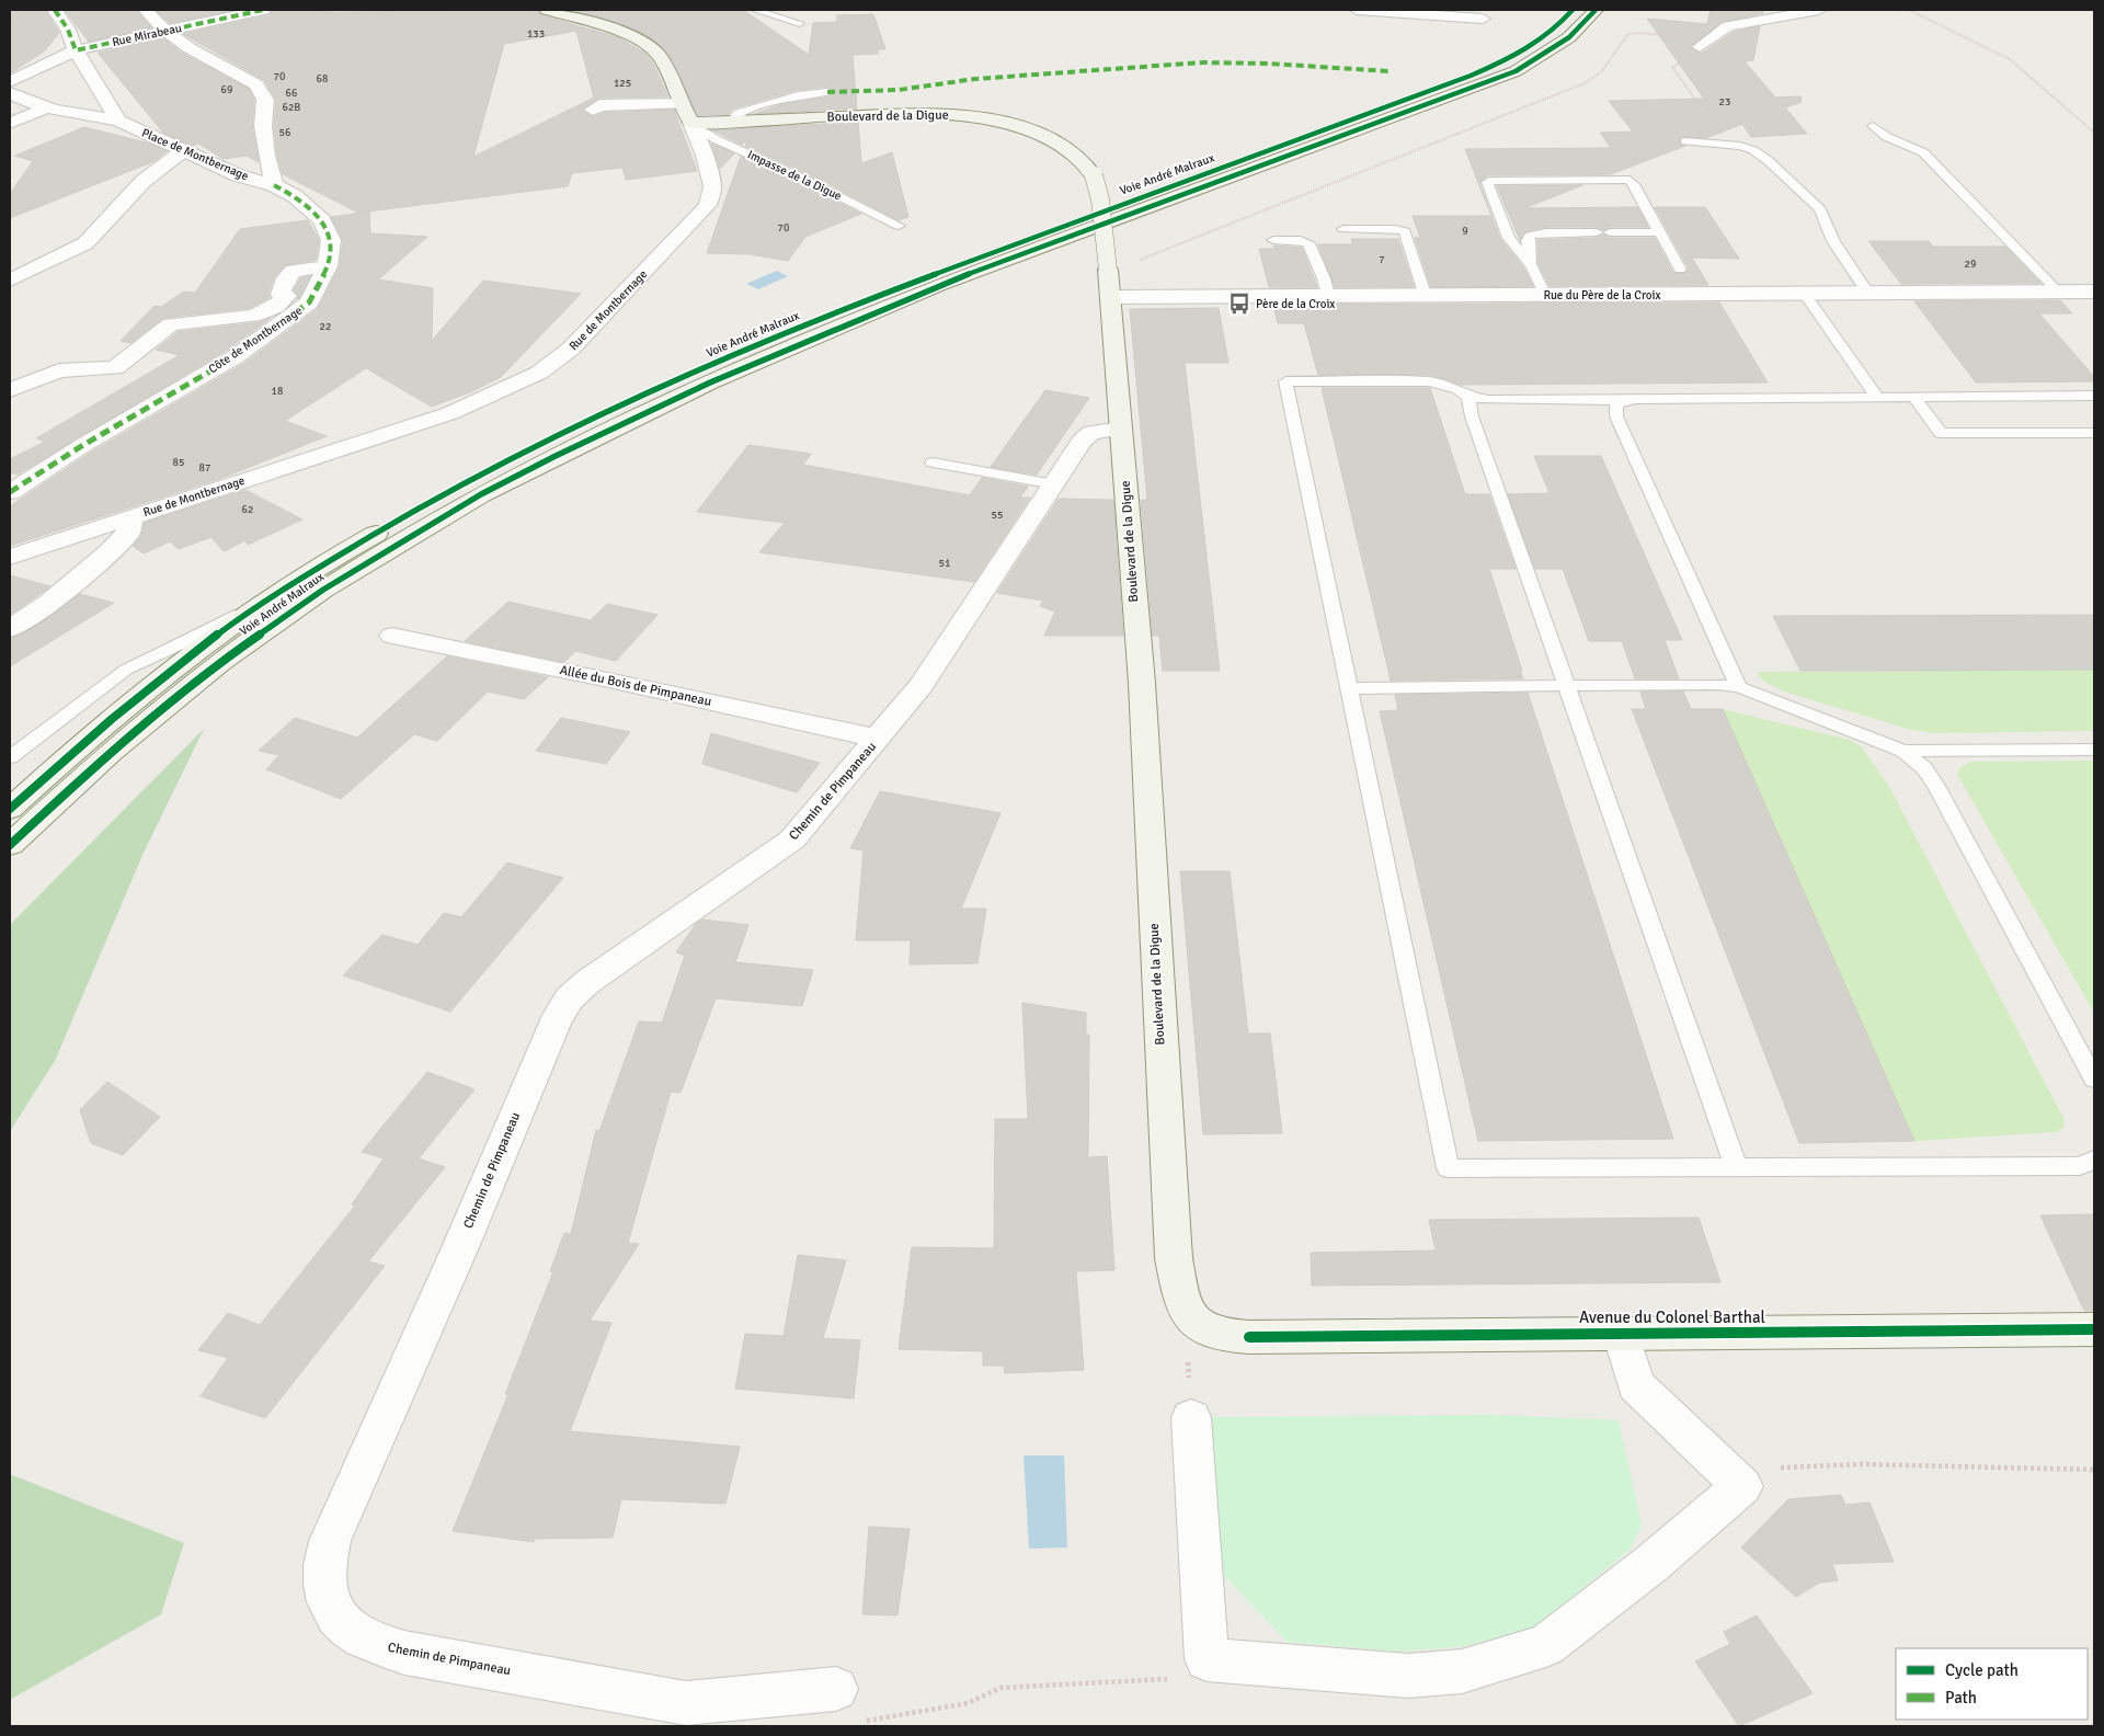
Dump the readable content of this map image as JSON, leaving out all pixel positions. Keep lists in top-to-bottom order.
{
  "streets": {
    "main road": [
      "Boulevard de la Digue",
      "Voie André Malraux",
      "Rue de Montbernage",
      "Avenue du Colonel Barthal"
    ],
    "street": [
      "Rue Mirabeau",
      "Place de Montbernage",
      "Rue du Père de la Croix",
      "Côte de Montbernage",
      "Allée du Bois de Pimpaneau",
      "Chemin de Pimpaneau"
    ],
    "lane": ["Impasse de la Digue"]
  },
  "crossings": [
    ["Boulevard de la Digue", "Impasse de la Digue"],
    ["Boulevard de la Digue", "Rue du Père de la Croix"],
    ["Boulevard de la Digue", "Rue de Montbernage"],
    ["Boulevard de la Digue", "Chemin de Pimpaneau"],
    ["Boulevard de la Digue", "Avenue du Colonel Barthal"],
    ["Place de Montbernage", "Côte de Montbernage"],
    ["Impasse de la Digue", "Rue de Montbernage"],
    ["Allée du Bois de Pimpaneau", "Chemin de Pimpaneau"]
  ],
  "places": {
    "bus stop": ["Père de la Croix"]
  },
  "house_numbers": [
    "133",
    "70",
    "68",
    "125",
    "69",
    "66",
    "23",
    "62B",
    "56",
    "70",
    "9",
    "7",
    "29",
    "22",
    "18",
    "85",
    "87",
    "62",
    "55",
    "51"
  ],
  "legend": ["Cycle path", "Path"]
}
